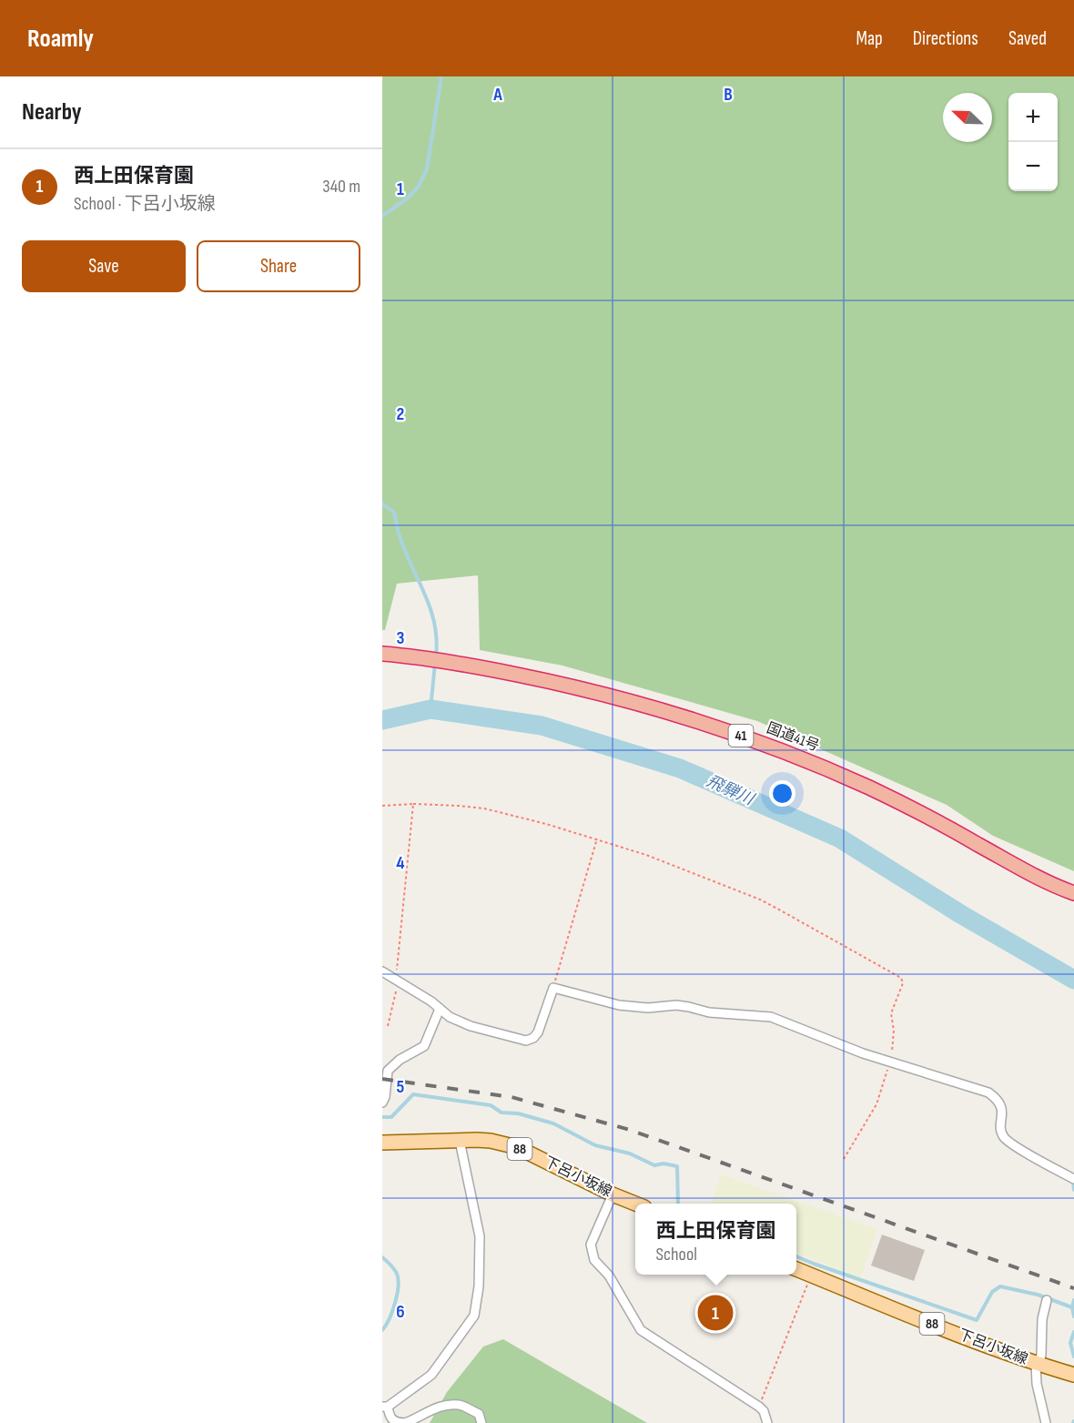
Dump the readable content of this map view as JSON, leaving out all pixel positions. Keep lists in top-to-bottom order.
{
  "streets": {
    "highway": ["41", "国道41号"],
    "main road": ["88", "下呂小坂線"]
  },
  "water": ["飛騨川"],
  "north": "top left",
  "page": {
    "header": "Roamly",
    "nav": ["Map", "Directions", "Saved"],
    "heading": "Nearby",
    "map_buttons": ["+", "−"],
    "list": [
      {
        "mark": "1",
        "name": "西上田保育園",
        "note": "School · 下呂小坂線",
        "value": "340 m"
      }
    ],
    "buttons": ["Save", "Share"],
    "popup": ["西上田保育園", "School"],
    "pins": "1"
  },
  "grid": {
    "columns": ["A", "B"],
    "rows": [
      "1",
      "2",
      "3",
      "4",
      "5",
      "6"
    ]
  }
}
